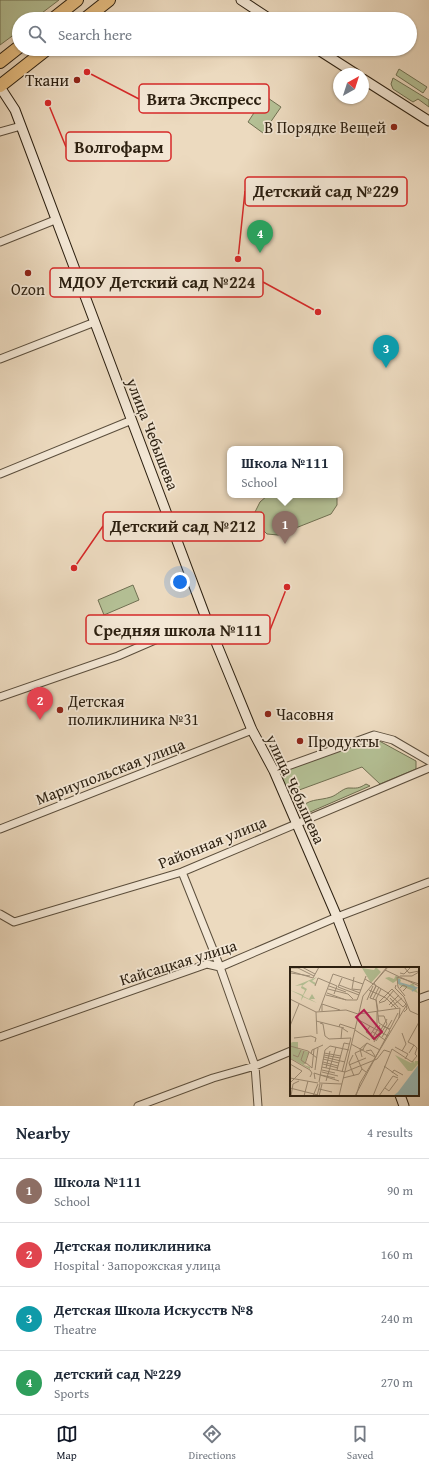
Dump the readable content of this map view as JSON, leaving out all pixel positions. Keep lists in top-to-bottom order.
{
  "streets": {
    "street": [
      "улица Чебышева",
      "Мариупольская улица",
      "Районная улица",
      "Кайсацкая улица"
    ]
  },
  "crossings": [
    ["улица Чебышева", "Мариупольская улица"],
    ["улица Чебышева", "Районная улица"],
    ["улица Чебышева", "Кайсацкая улица"]
  ],
  "places": [
    "Вита Экспресс",
    "Ткани",
    "Волгофарм",
    "В Порядке Вещей",
    "Детский сад №229",
    "Ozon",
    "МДОУ Детский сад №224",
    "Детский сад №212",
    "Средняя школа №111",
    "Детская поликлиника №31",
    "Часовня",
    "Продукты"
  ],
  "north": "top right",
  "page": {
    "search": "Search here",
    "pins": [
      "4",
      "3",
      "1",
      "2"
    ],
    "popup": ["Школа №111", "School"],
    "heading": ["Nearby", "4 results"],
    "list": [
      {
        "mark": "1",
        "name": "Школа №111",
        "note": "School",
        "value": "90 m"
      },
      {
        "mark": "2",
        "name": "Детская поликлиника",
        "note": "Hospital · Запорожская улица",
        "value": "160 m"
      },
      {
        "mark": "3",
        "name": "Детская Школа Искусств №8",
        "note": "Theatre",
        "value": "240 m"
      },
      {
        "mark": "4",
        "name": "детский сад №229",
        "note": "Sports",
        "value": "270 m"
      }
    ],
    "nav": ["Map", "Directions", "Saved"]
  }
}
